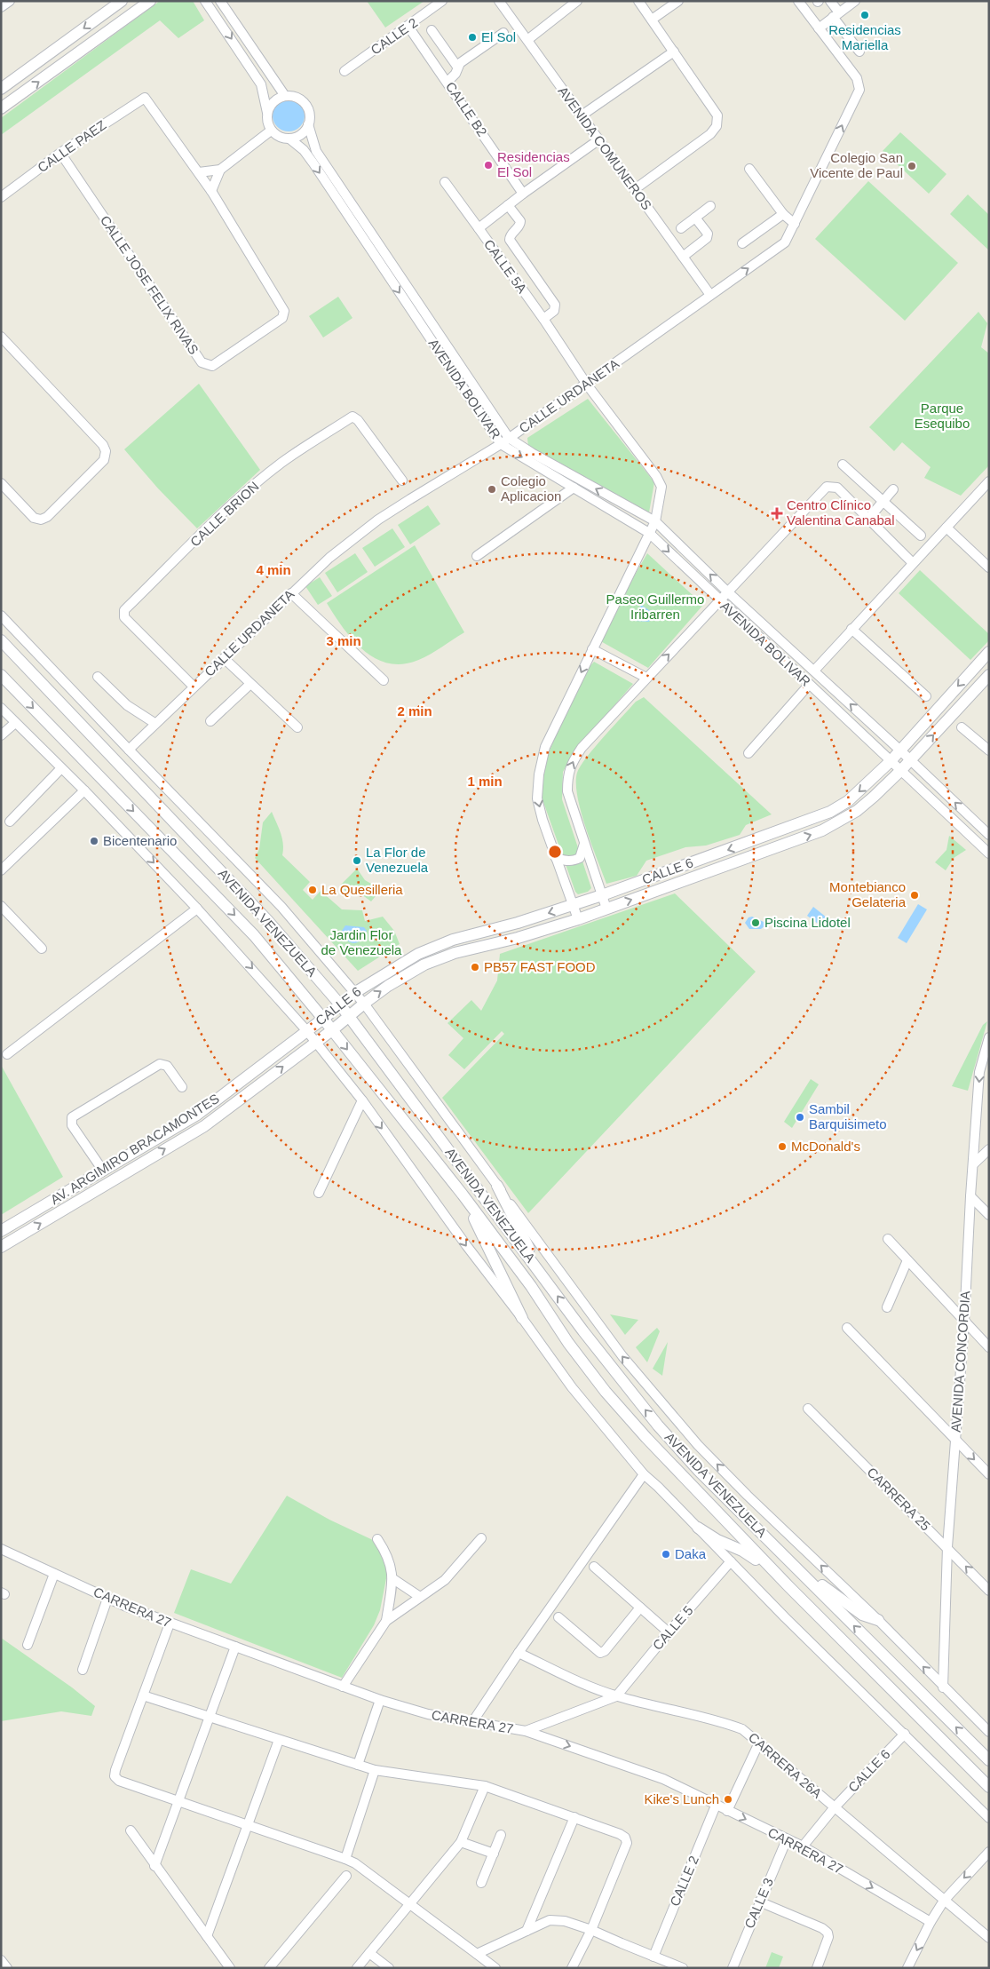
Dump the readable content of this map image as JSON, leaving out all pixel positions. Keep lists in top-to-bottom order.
{
  "streets": {
    "street": [
      "CALLE 2",
      "CALLE B2",
      "CALLE PAEZ",
      "AVENIDA COMUNEROS",
      "CALLE 5A",
      "CALLE JOSE FELIX RIVAS",
      "AVENIDA BOLIVAR",
      "CALLE URDANETA",
      "CALLE BRION",
      "CALLE 6",
      "AVENIDA VENEZUELA",
      "AV. ARGIMIRO BRACAMONTES",
      "AVENIDA CONCORDIA",
      "CARRERA 25",
      "CARRERA 27",
      "CALLE 5",
      "CARRERA 26A",
      "CALLE 3"
    ]
  },
  "crossings": [
    ["CALLE 2", "CALLE B2"],
    ["CALLE 2", "CARRERA 27"],
    ["CALLE B2", "CALLE 5A"],
    ["CALLE PAEZ", "CALLE JOSE FELIX RIVAS"],
    ["AVENIDA COMUNEROS", "CALLE 5A"],
    ["AVENIDA COMUNEROS", "CALLE URDANETA"],
    ["CALLE 5A", "AVENIDA BOLIVAR"],
    ["CALLE 5A", "CALLE URDANETA"],
    ["CALLE 5A", "CALLE 6"],
    ["AVENIDA BOLIVAR", "CALLE URDANETA"],
    ["AVENIDA BOLIVAR", "CALLE 6"],
    ["CALLE URDANETA", "CALLE BRION"],
    ["CALLE URDANETA", "AVENIDA VENEZUELA"],
    ["CALLE 6", "AVENIDA VENEZUELA"],
    ["CALLE 6", "AV. ARGIMIRO BRACAMONTES"],
    ["CALLE 6", "CARRERA 27"],
    ["CALLE 6", "CARRERA 26A"],
    ["AVENIDA VENEZUELA", "AVENIDA CONCORDIA"],
    ["AVENIDA CONCORDIA", "CARRERA 25"],
    ["CARRERA 27", "CALLE 3"],
    ["CALLE 5", "CARRERA 26A"]
  ],
  "one_way": ["CARRERA 27"],
  "parks": ["Parque Esequibo", "Paseo Guillermo Iribarren", "Jardin Flor de Venezuela"],
  "places": {
    "other": [
      "Residencias Mariella",
      "El Sol",
      "Residencias El Sol",
      "Colegio San Vicente de Paul",
      "Colegio Aplicacion",
      "Bicentenario",
      "La Flor de Venezuela",
      "La Quesilleria",
      "Montebianco Gelateria",
      "Piscina Lidotel",
      "PB57 FAST FOOD",
      "Sambil Barquisimeto",
      "McDonald's",
      "Daka",
      "Kike's Lunch"
    ],
    "health": ["Centro Clínico Valentina Canabal"]
  },
  "rings": [
    "4 min",
    "3 min",
    "2 min",
    "1 min"
  ]
}
